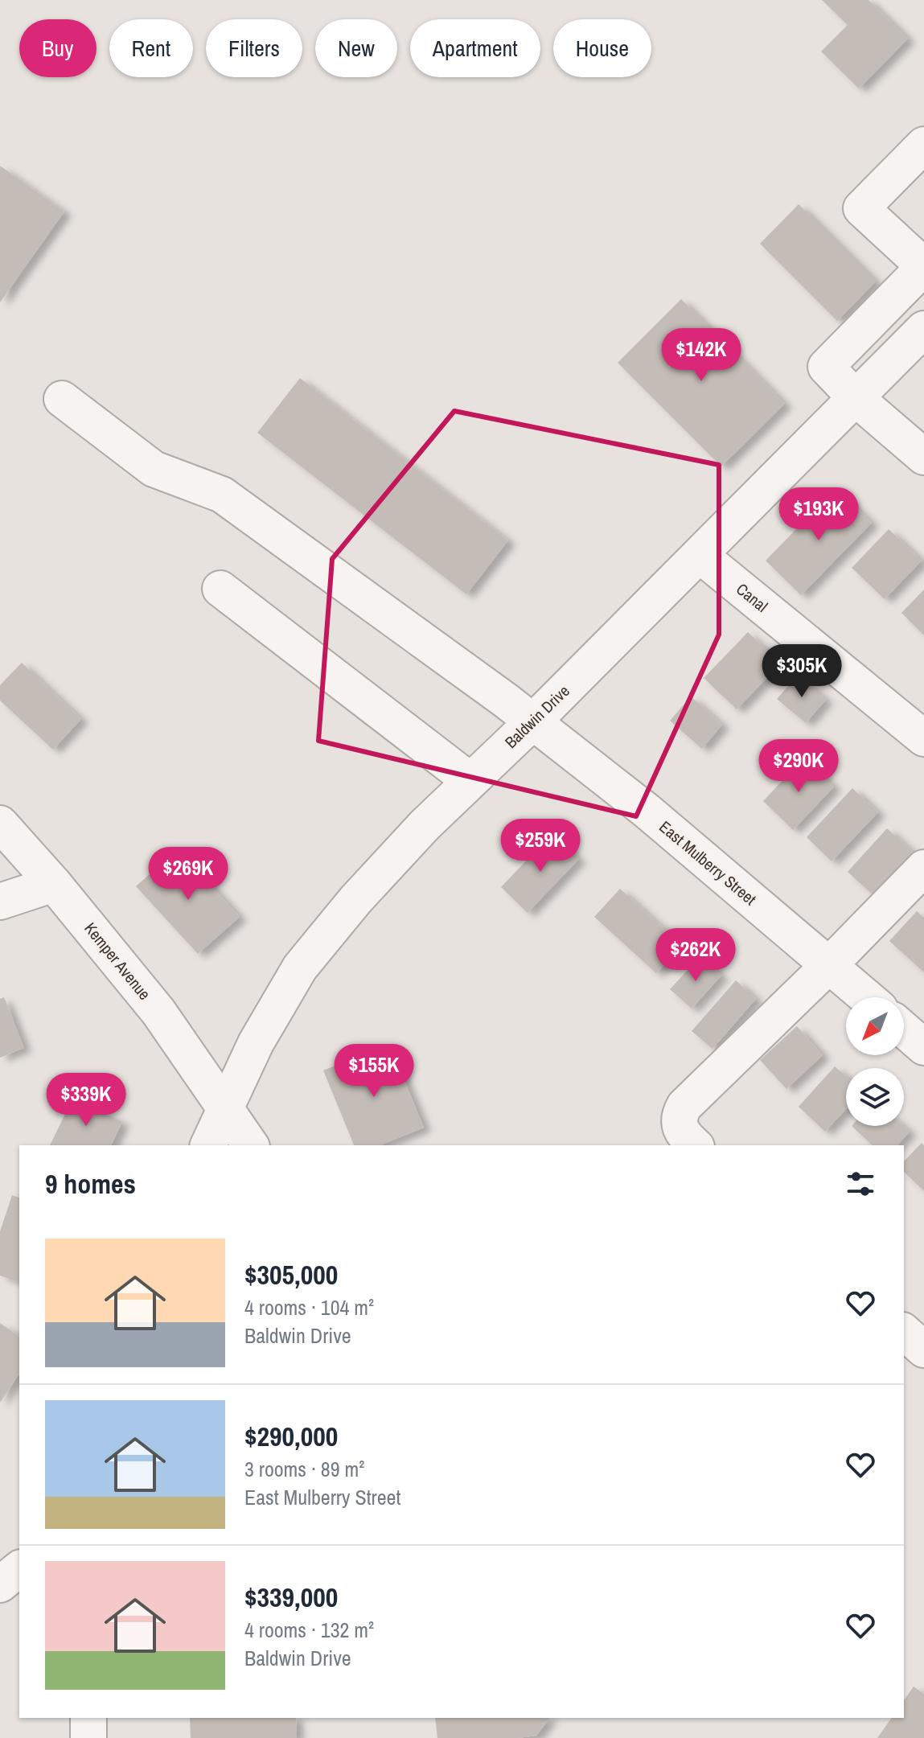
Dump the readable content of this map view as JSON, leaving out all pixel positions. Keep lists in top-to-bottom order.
{
  "streets": {
    "street": [
      "Canal",
      "Baldwin Drive",
      "East Mulberry Street",
      "Kemper Avenue"
    ]
  },
  "crossings": [
    ["Canal", "Baldwin Drive"],
    ["Baldwin Drive", "East Mulberry Street"],
    ["Baldwin Drive", "Kemper Avenue"]
  ],
  "north": "bottom left",
  "page": {
    "chip": [
      "Buy",
      "Rent",
      "Filters",
      "New",
      "Apartment",
      "House"
    ],
    "price": [
      "$142K",
      "$193K",
      "$305K",
      "$290K",
      "$259K",
      "$269K",
      "$262K",
      "$155K",
      "$339K"
    ],
    "heading": "9 homes",
    "list": [
      {
        "name": "$305,000",
        "note": "4 rooms · 104 m² · Baldwin Drive"
      },
      {
        "name": "$290,000",
        "note": "3 rooms · 89 m² · East Mulberry Street"
      },
      {
        "name": "$339,000",
        "note": "4 rooms · 132 m² · Baldwin Drive"
      }
    ]
  }
}
